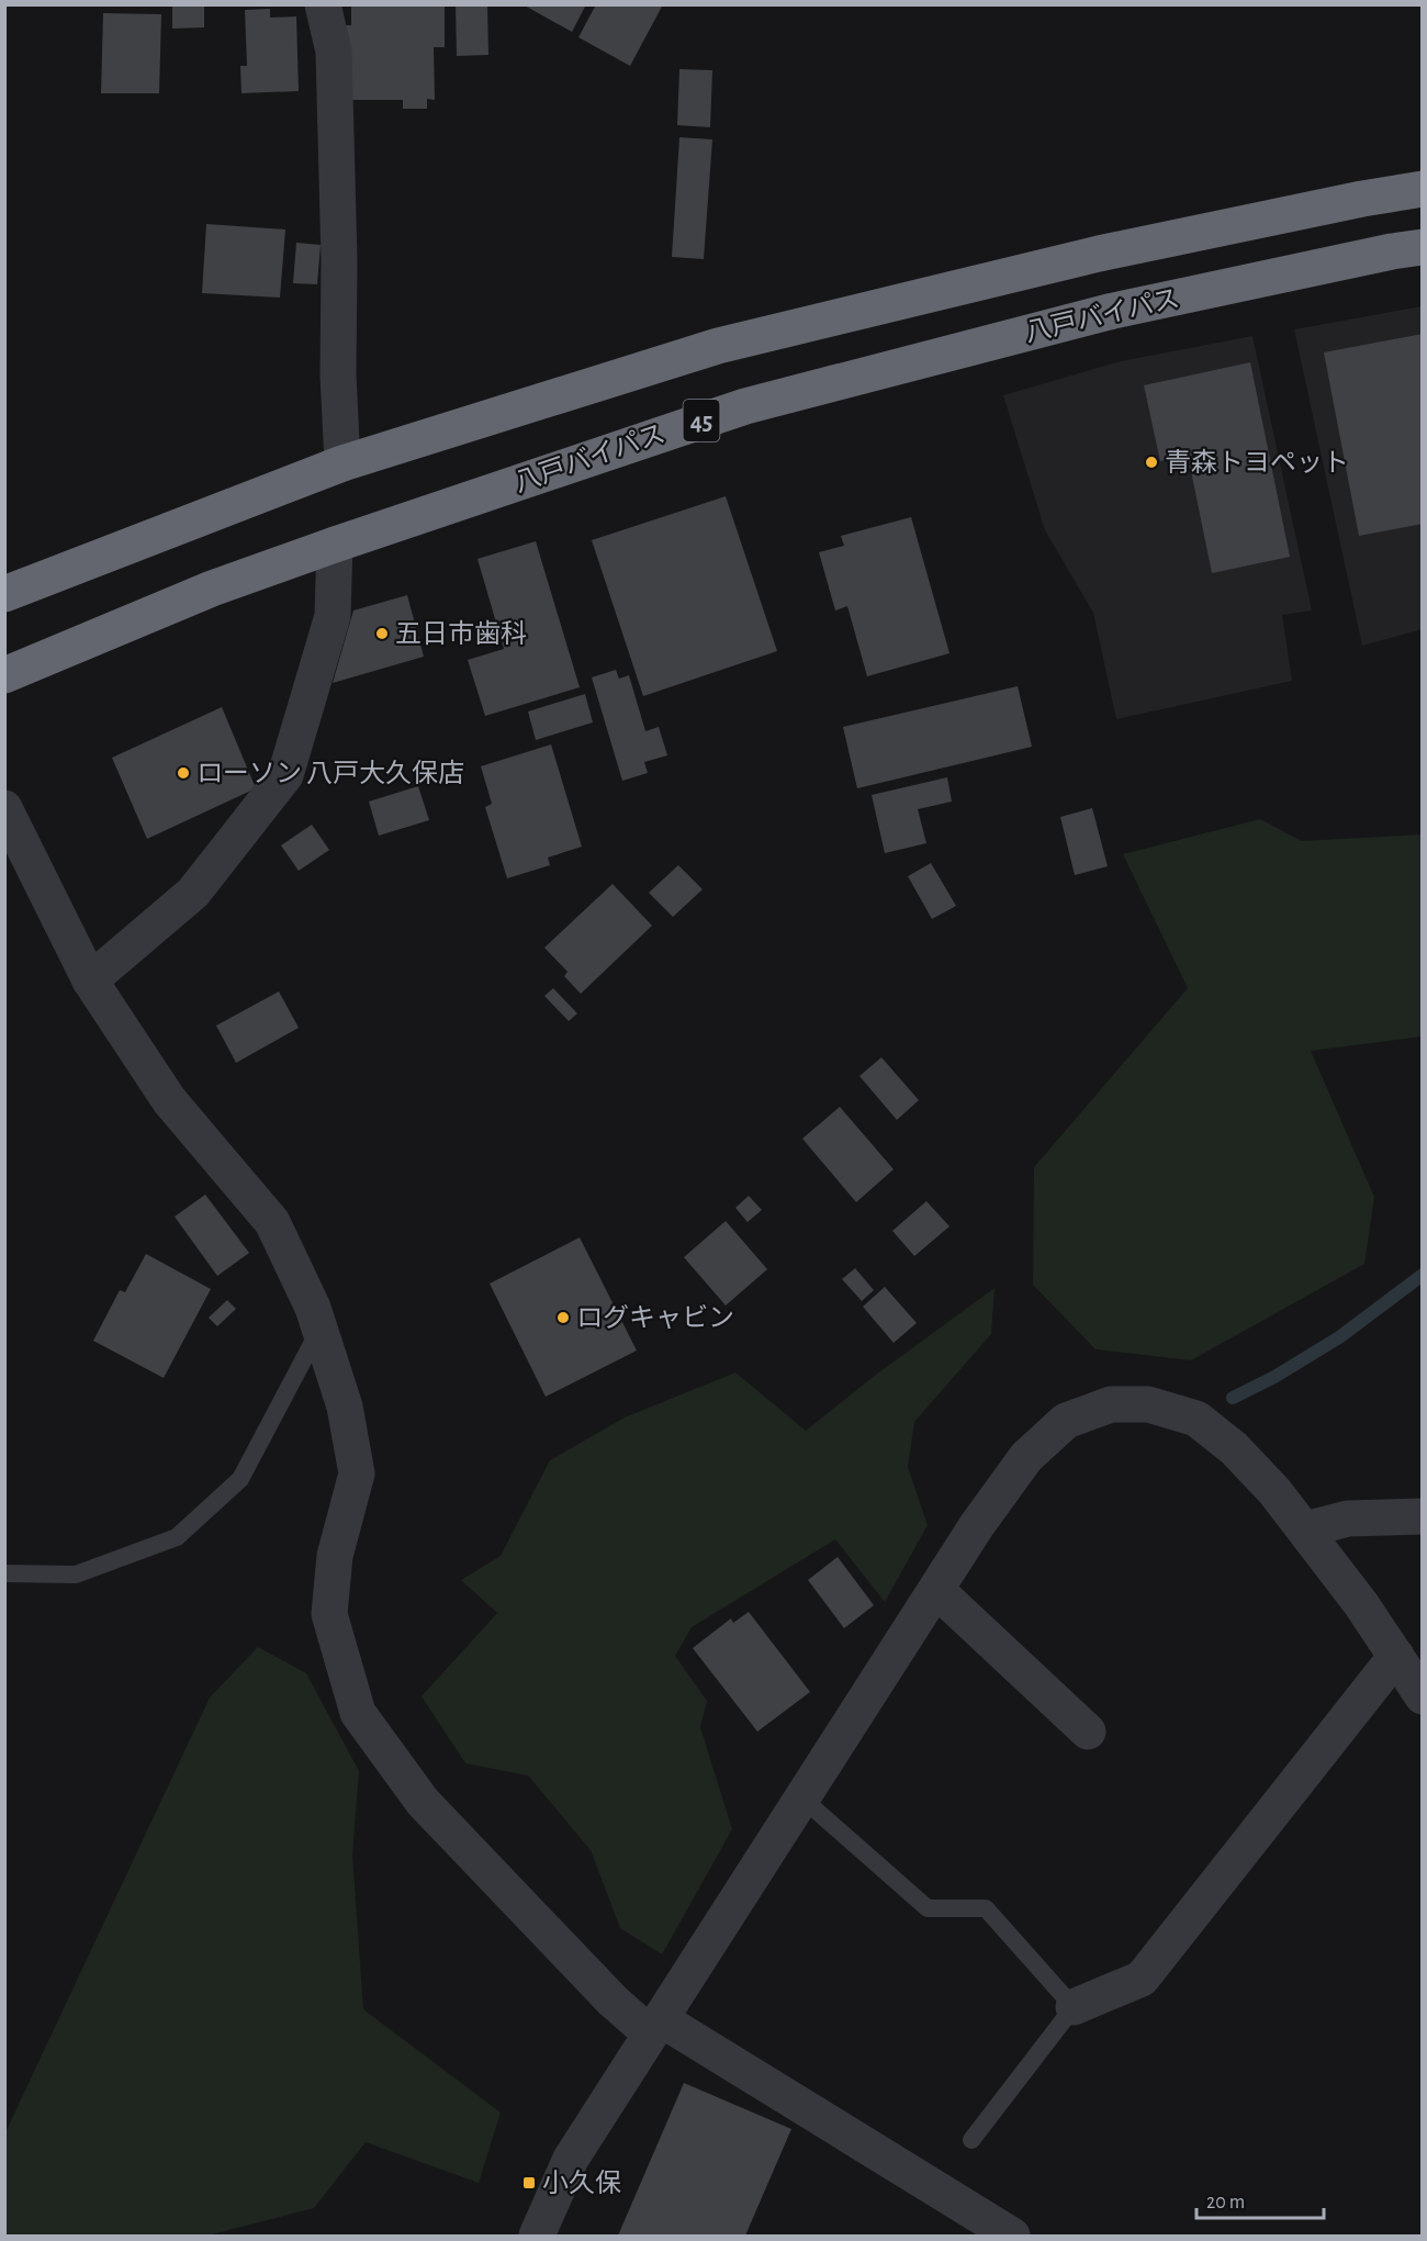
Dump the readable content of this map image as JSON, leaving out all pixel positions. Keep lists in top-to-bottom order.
{
  "streets": {
    "highway": ["八戸バイパス", "45"]
  },
  "places": {
    "other": [
      "青森トヨペット",
      "五日市歯科",
      "ローソン 八戸大久保店",
      "ログキャビン"
    ],
    "transit": ["小久保"]
  },
  "scale_bar": "20 m"
}
